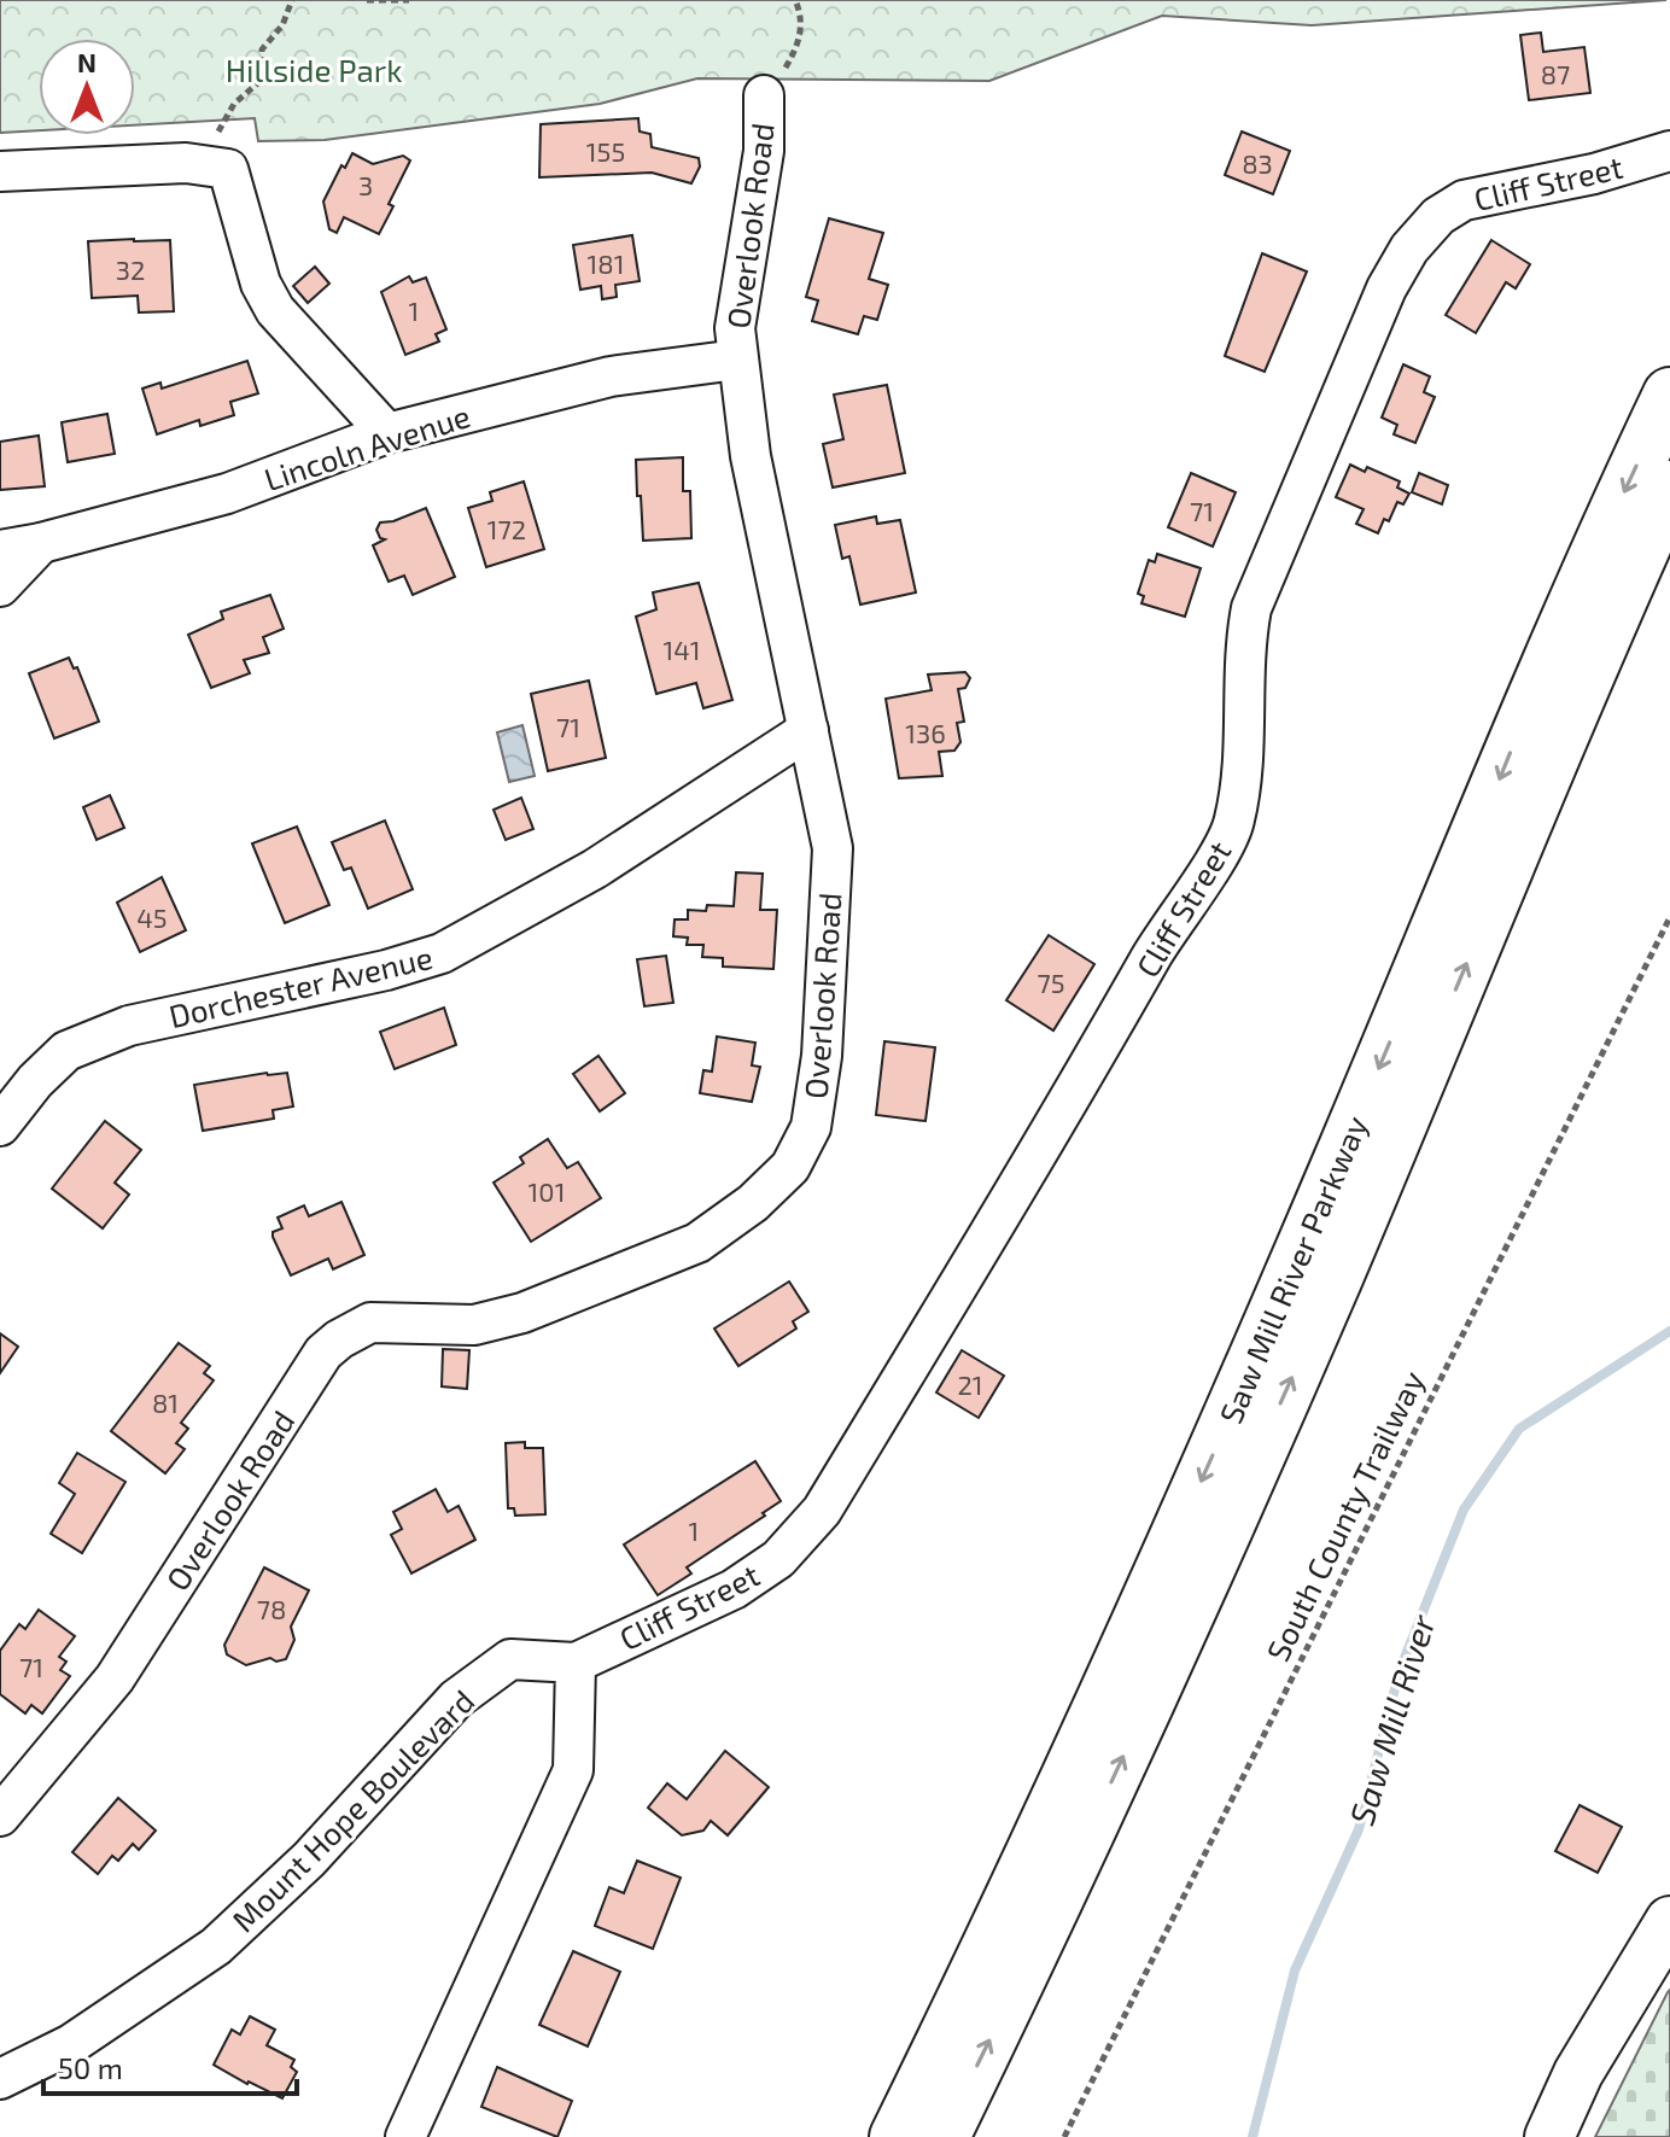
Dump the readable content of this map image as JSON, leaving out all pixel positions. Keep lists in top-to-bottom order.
{
  "streets": {
    "highway": ["Saw Mill River Parkway"],
    "street": [
      "Cliff Street",
      "Overlook Road",
      "Lincoln Avenue",
      "Dorchester Avenue",
      "Mount Hope Boulevard"
    ],
    "path": ["South County Trailway"]
  },
  "crossings": [
    ["Cliff Street", "Mount Hope Boulevard"],
    ["Overlook Road", "Lincoln Avenue"],
    ["Overlook Road", "Dorchester Avenue"]
  ],
  "water": ["Saw Mill River"],
  "parks": ["Hillside Park"],
  "house_numbers": [
    "87",
    "155",
    "83",
    "3",
    "181",
    "32",
    "1",
    "71",
    "172",
    "141",
    "71",
    "136",
    "45",
    "75",
    "101",
    "21",
    "81",
    "1",
    "78",
    "71"
  ],
  "scale_bar": "50 m",
  "north": "top"
}
